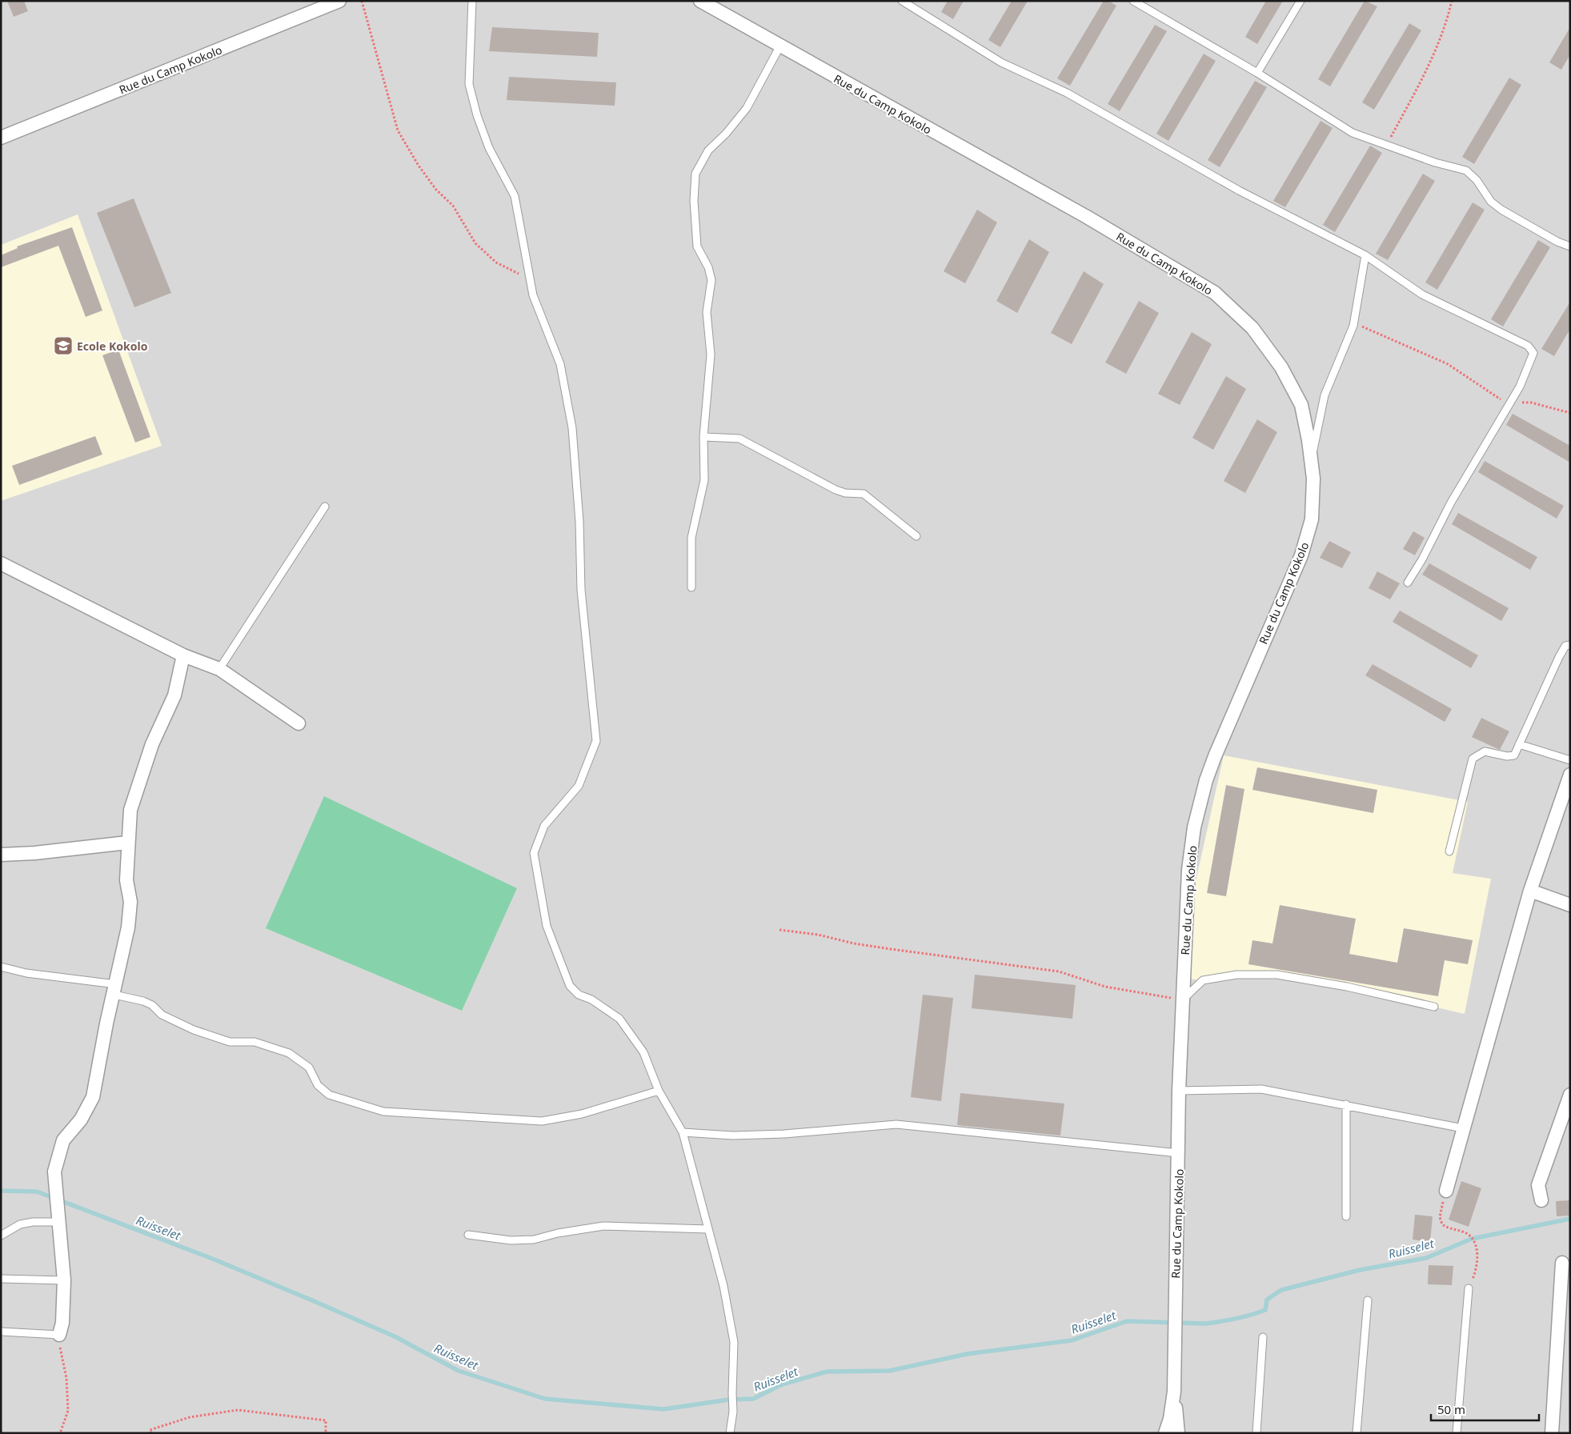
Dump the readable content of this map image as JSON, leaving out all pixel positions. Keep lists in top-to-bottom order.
{
  "streets": {
    "street": ["Rue du Camp Kokolo"]
  },
  "water": ["Ruisselet"],
  "places": {
    "school or university": ["Ecole Kokolo"]
  },
  "scale_bar": "50 m"
}
